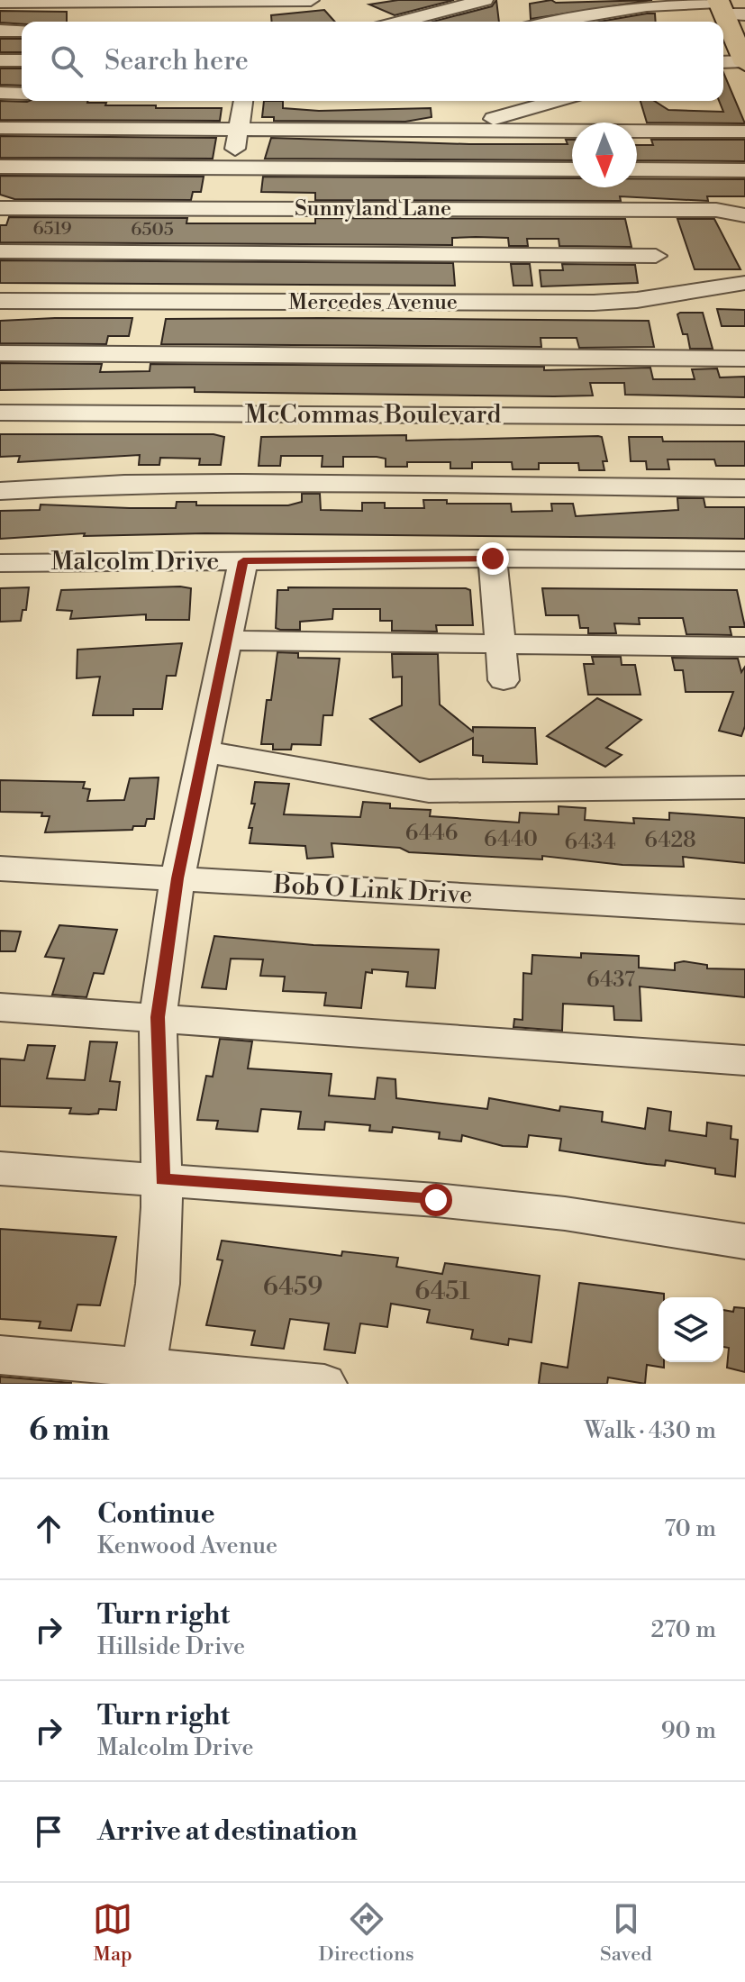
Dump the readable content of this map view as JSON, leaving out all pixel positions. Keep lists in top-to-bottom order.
{
  "streets": {
    "street": [
      "Sunnyland Lane",
      "Mercedes Avenue",
      "McCommas Boulevard",
      "Malcolm Drive",
      "Bob O Link Drive"
    ]
  },
  "house_numbers": [
    "6519",
    "6505",
    "6446",
    "6440",
    "6428",
    "6434",
    "6437",
    "6459",
    "6451"
  ],
  "north": "bottom",
  "page": {
    "search": "Search here",
    "heading": ["6 min", "Walk · 430 m"],
    "list": [
      ["Continue", "Kenwood Avenue", "70 m"],
      ["Turn right", "Hillside Drive", "270 m"],
      ["Turn right", "Malcolm Drive", "90 m"],
      "Arrive at destination"
    ],
    "nav": ["Map", "Directions", "Saved"]
  }
}
